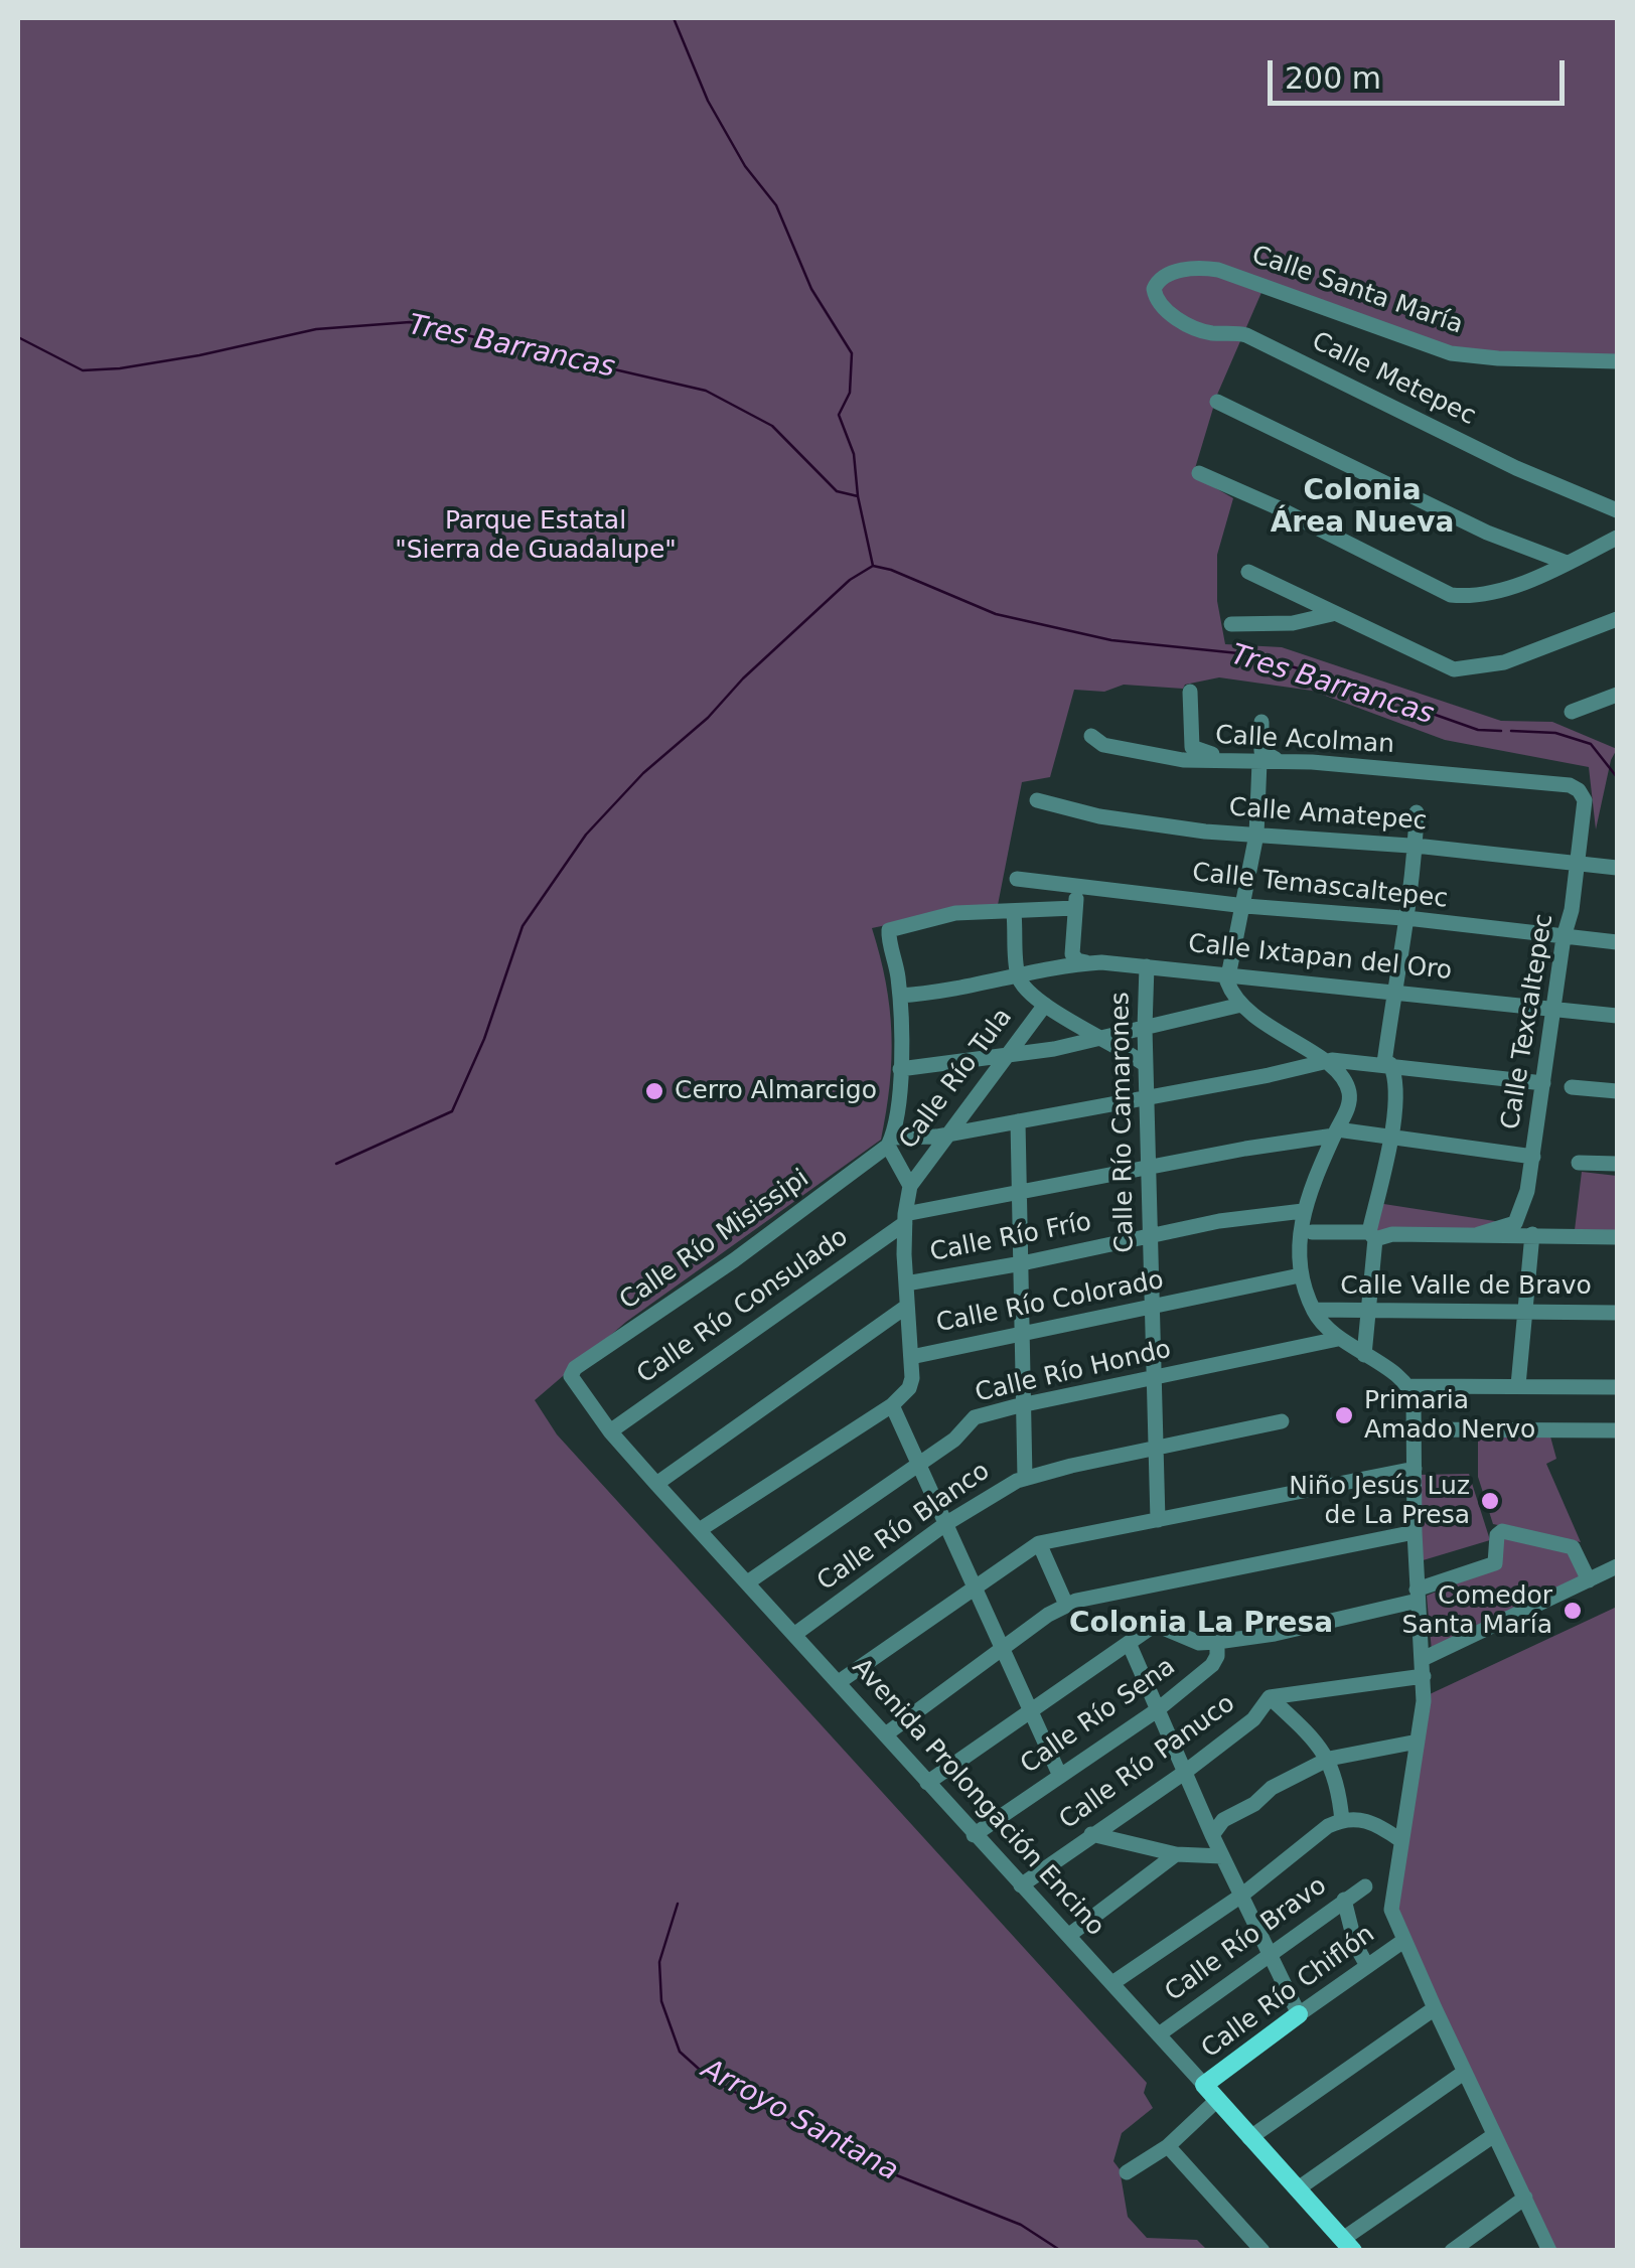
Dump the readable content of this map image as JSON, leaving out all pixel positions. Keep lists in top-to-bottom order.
{
  "streets": {
    "main road": ["Avenida Prolongación Encino", "Calle Río Chiflón"],
    "street": [
      "Calle Santa María",
      "Calle Metepec",
      "Calle Acolman",
      "Calle Amatepec",
      "Calle Temascaltepec",
      "Calle Ixtapan del Oro",
      "Calle Texcaltepec",
      "Calle Río Tula",
      "Calle Río Camarones",
      "Calle Río Frío",
      "Calle Río Misissipi",
      "Calle Valle de Bravo",
      "Calle Río Colorado",
      "Calle Río Consulado",
      "Calle Río Hondo",
      "Calle Río Blanco",
      "Calle Río Sena",
      "Calle Río Panuco",
      "Calle Río Bravo"
    ]
  },
  "crossings": [
    ["Calle Santa María", "Calle Metepec"],
    ["Calle Acolman", "Calle Texcaltepec"],
    ["Calle Amatepec", "Calle Texcaltepec"],
    ["Calle Temascaltepec", "Calle Texcaltepec"],
    ["Calle Ixtapan del Oro", "Calle Texcaltepec"],
    ["Calle Ixtapan del Oro", "Calle Río Camarones"],
    ["Calle Texcaltepec", "Calle Río Consulado"],
    ["Calle Río Camarones", "Calle Río Frío"],
    ["Calle Río Camarones", "Calle Río Colorado"],
    ["Calle Río Camarones", "Calle Río Consulado"],
    ["Calle Río Camarones", "Calle Río Hondo"],
    ["Calle Río Camarones", "Calle Río Blanco"],
    ["Calle Río Misissipi", "Avenida Prolongación Encino"],
    ["Calle Río Consulado", "Avenida Prolongación Encino"],
    ["Calle Río Hondo", "Avenida Prolongación Encino"],
    ["Calle Río Blanco", "Avenida Prolongación Encino"],
    ["Calle Río Sena", "Avenida Prolongación Encino"],
    ["Calle Río Panuco", "Avenida Prolongación Encino"],
    ["Avenida Prolongación Encino", "Calle Río Bravo"],
    ["Avenida Prolongación Encino", "Calle Río Chiflón"]
  ],
  "districts": ["Colonia Área Nueva", "Colonia La Presa"],
  "water": ["Tres Barrancas", "Arroyo Santana"],
  "parks": ["Parque Estatal \"Sierra de Guadalupe\""],
  "places": [
    "Cerro Almarcigo",
    "Primaria Amado Nervo",
    "Niño Jesús Luz de La Presa",
    "Comedor Santa María"
  ],
  "scale_bar": "200 m"
}
